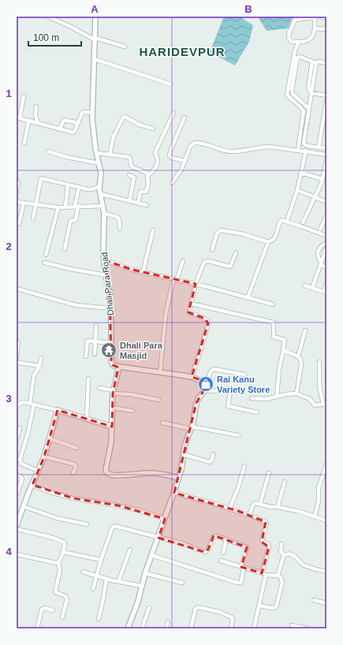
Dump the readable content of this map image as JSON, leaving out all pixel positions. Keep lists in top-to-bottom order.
{
  "streets": {
    "street": ["Dhali Para Road"]
  },
  "districts": ["HARIDEVPUR"],
  "places": {
    "temple": ["Dhali Para Masjid"],
    "shop": ["Rai Kanu Variety Store"]
  },
  "scale_bar": "100 m",
  "grid": {
    "columns": ["A", "B"],
    "rows": [
      "1",
      "2",
      "3",
      "4"
    ]
  }
}
